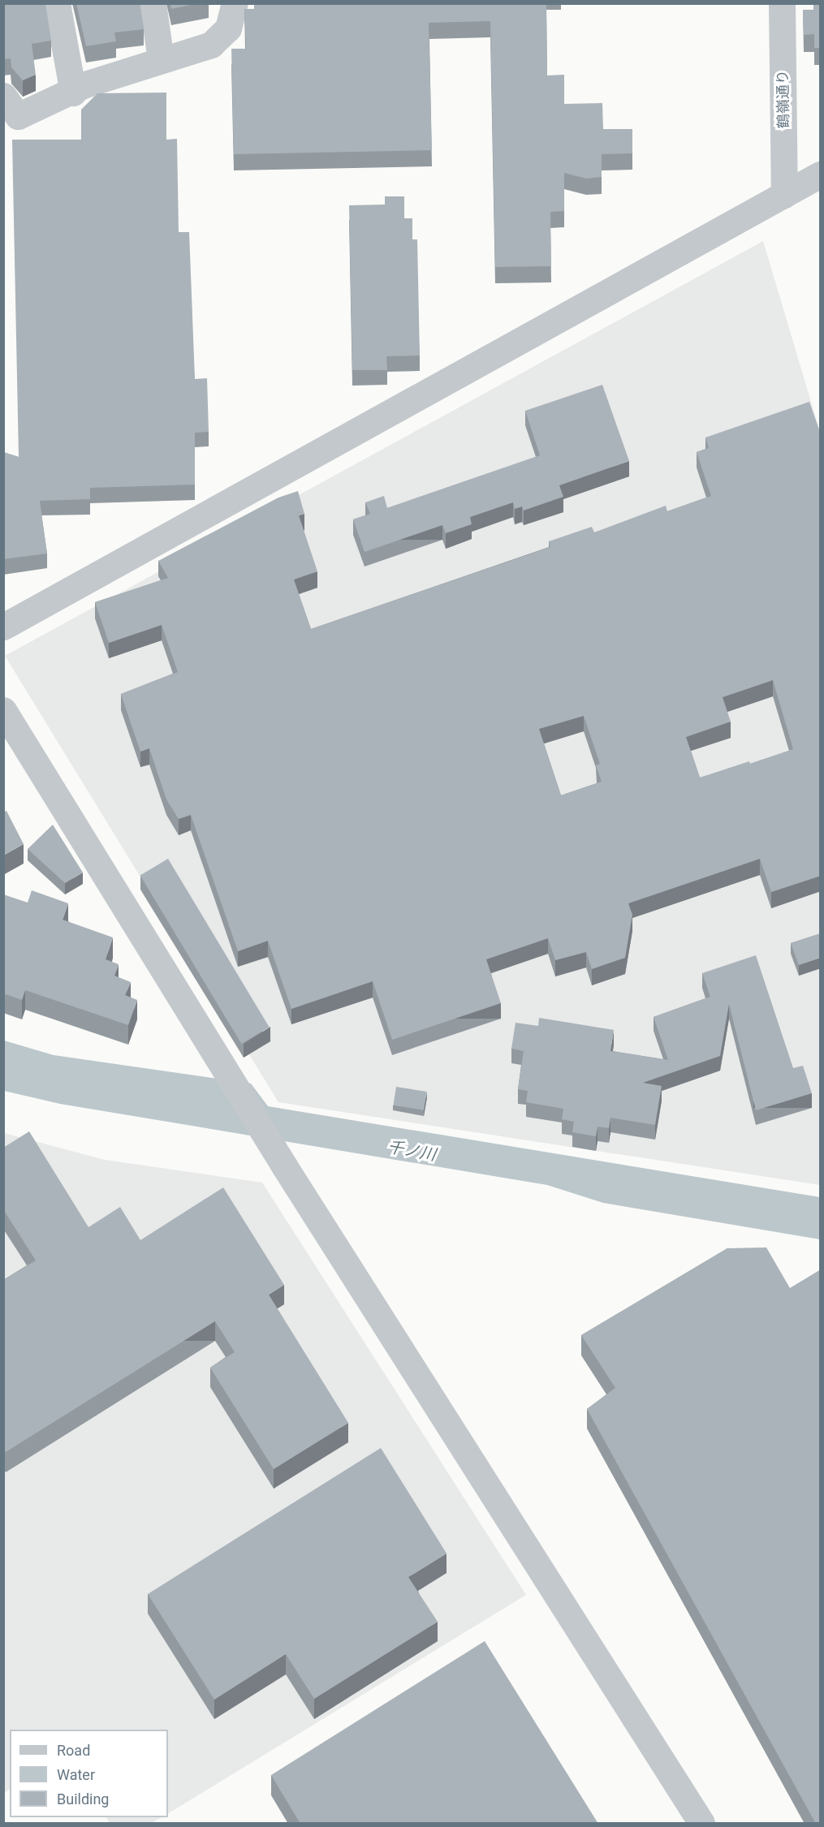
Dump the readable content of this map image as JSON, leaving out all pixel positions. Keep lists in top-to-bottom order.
{
  "streets": {
    "street": ["鶴嶺通り"]
  },
  "water": ["千ノ川"],
  "legend": ["Road", "Water", "Building"]
}
